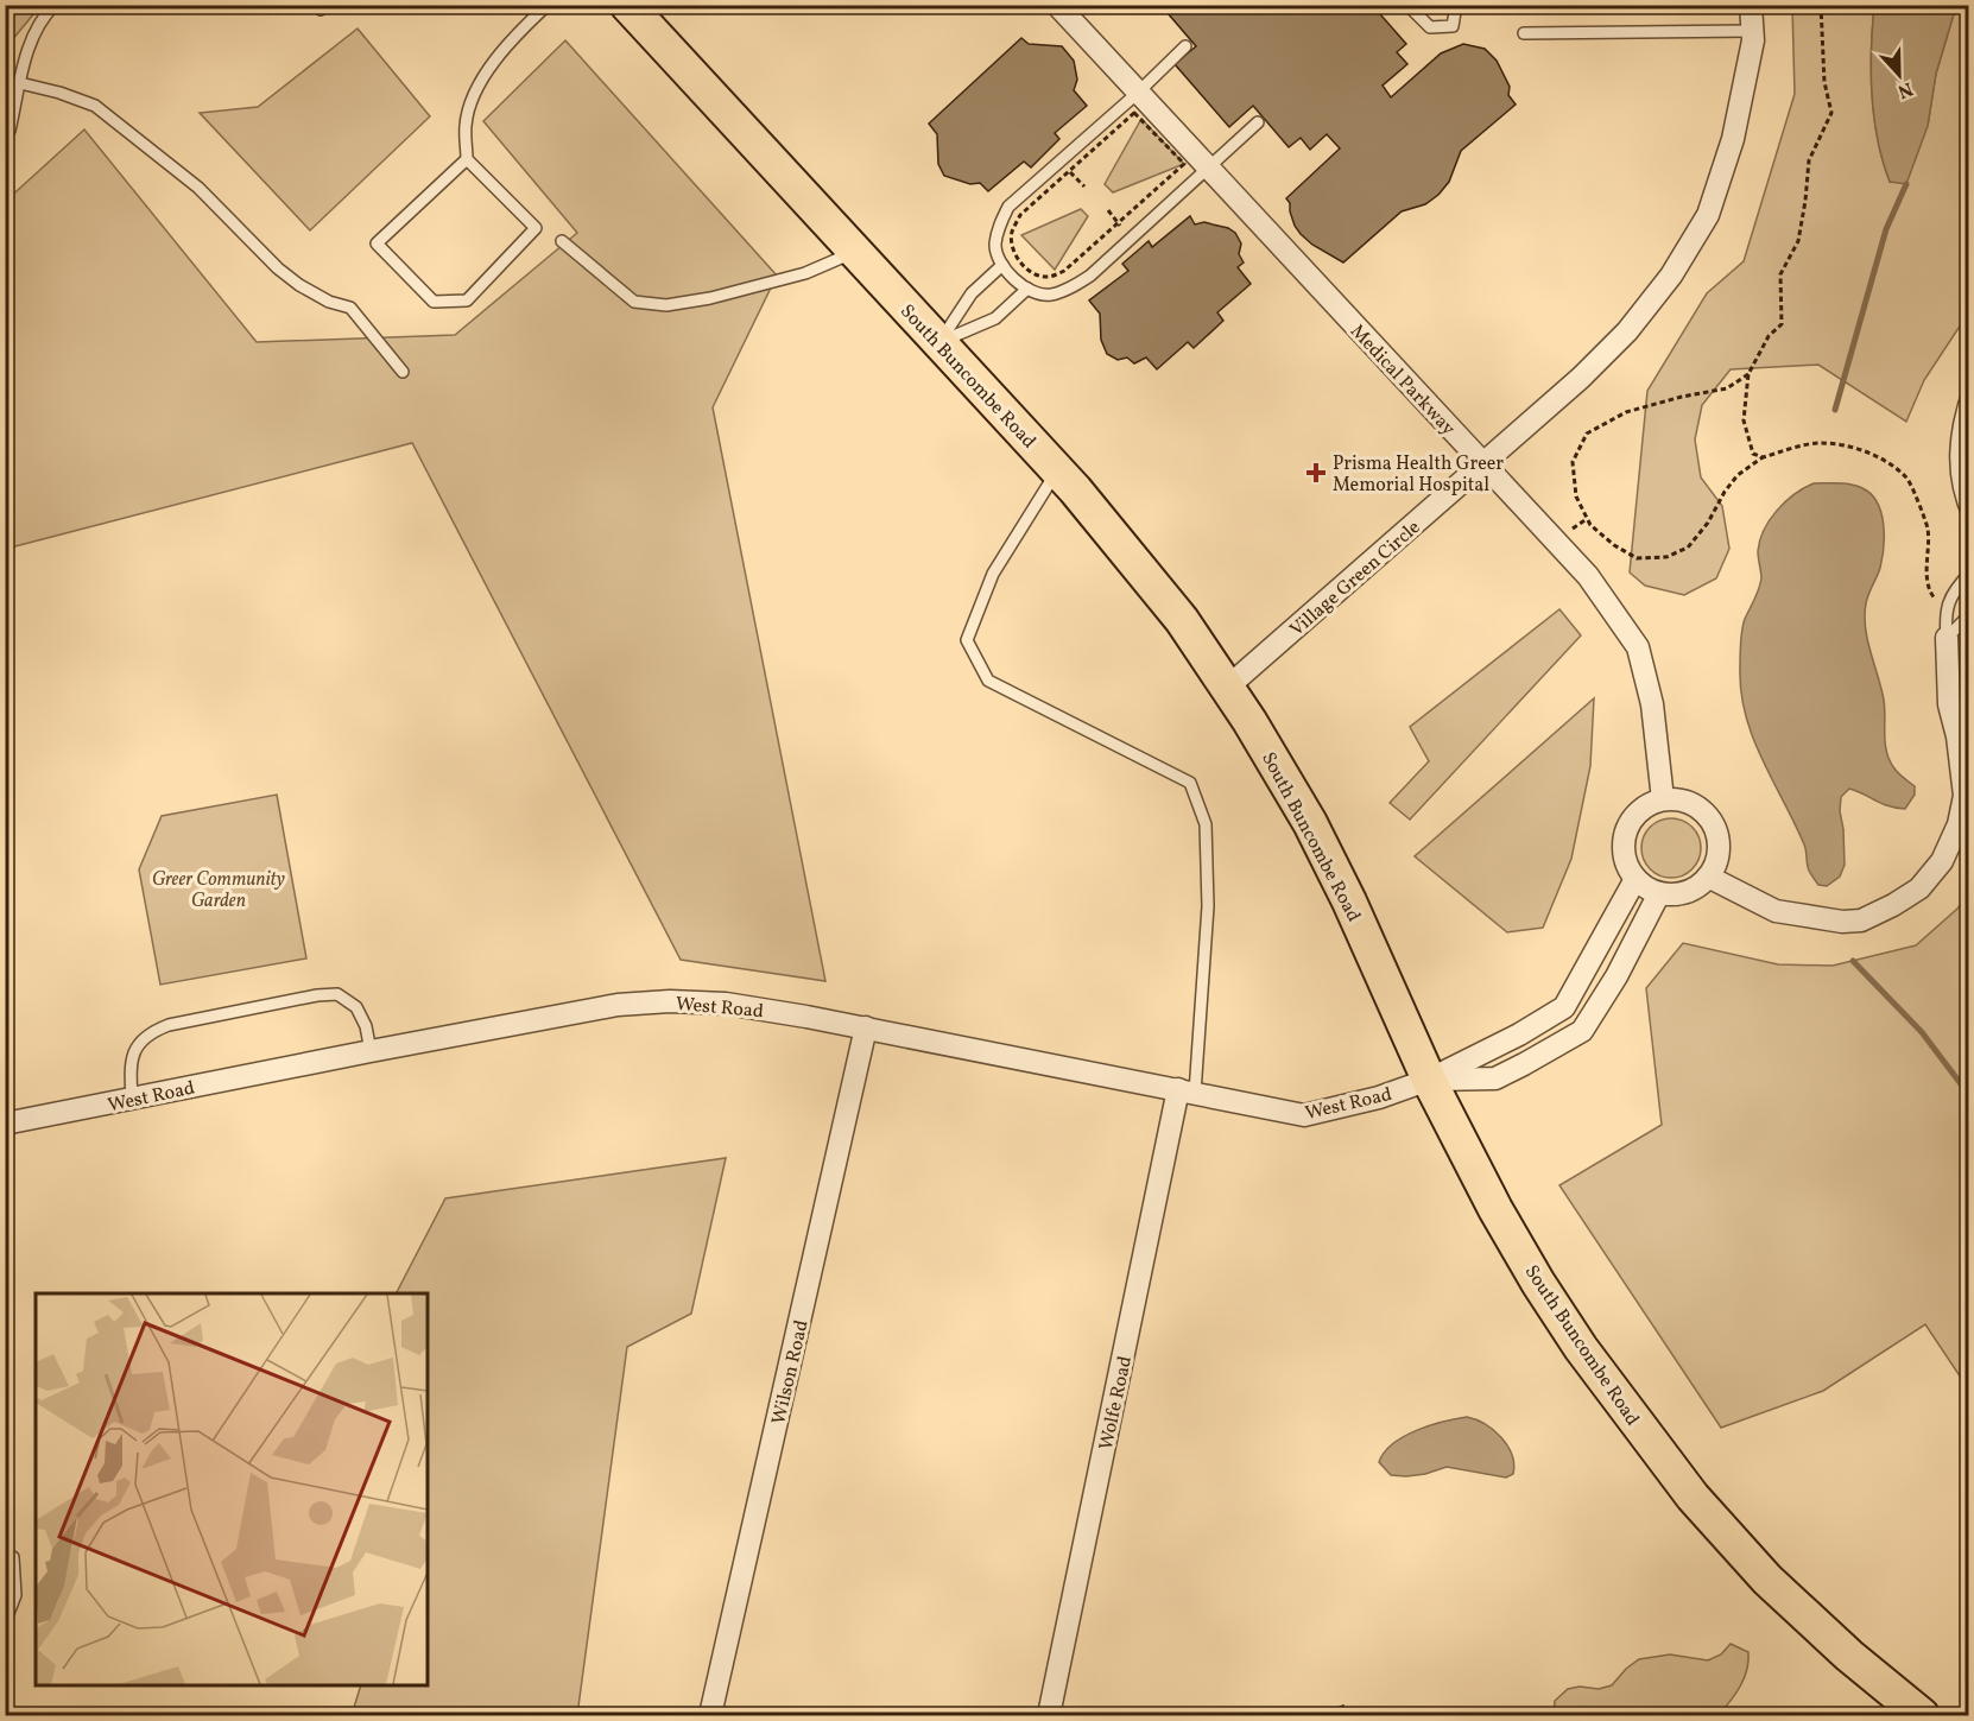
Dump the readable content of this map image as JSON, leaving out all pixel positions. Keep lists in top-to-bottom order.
{
  "streets": {
    "main road": ["South Buncombe Road"],
    "street": [
      "Medical Parkway",
      "Village Green Circle",
      "West Road",
      "Wilson Road",
      "Wolfe Road"
    ]
  },
  "crossings": [
    ["South Buncombe Road", "Village Green Circle"],
    ["South Buncombe Road", "West Road"],
    ["Medical Parkway", "Village Green Circle"],
    ["West Road", "Wilson Road"],
    ["West Road", "Wolfe Road"]
  ],
  "parks": ["Greer Community Garden"],
  "places": {
    "health": ["Prisma Health Greer Memorial Hospital"]
  },
  "north": "bottom"
}
